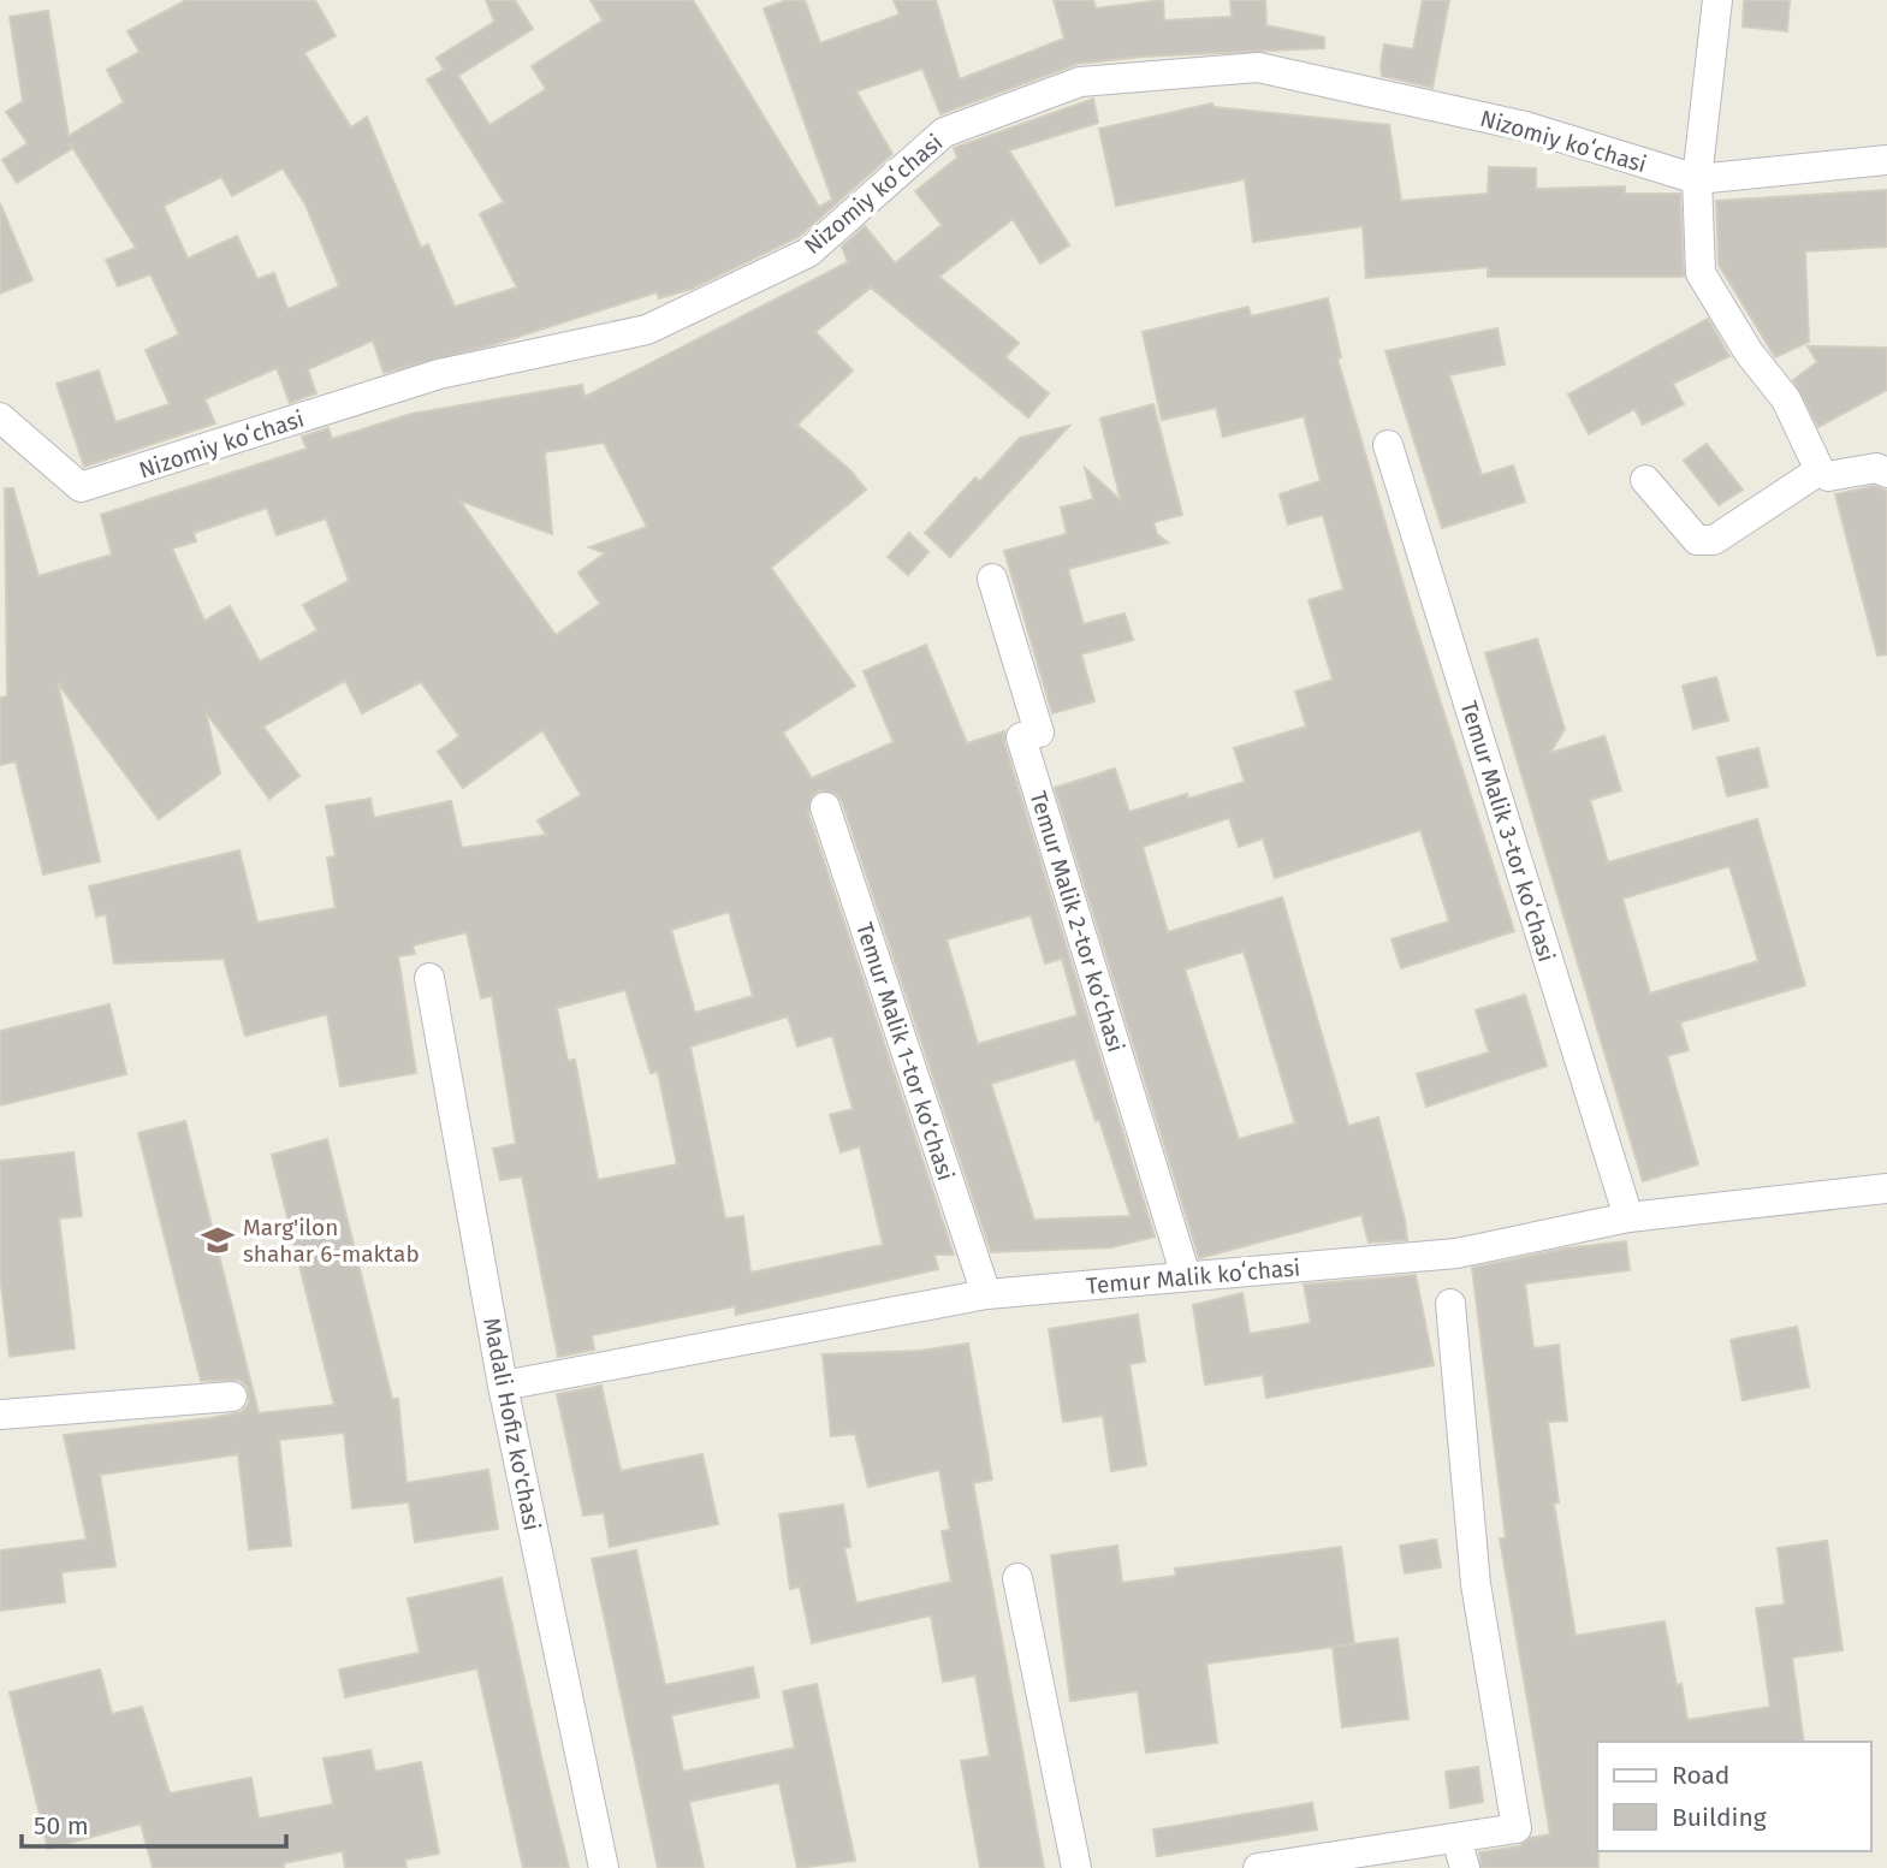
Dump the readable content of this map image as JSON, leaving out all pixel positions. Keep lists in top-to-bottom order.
{
  "streets": {
    "street": [
      "Nizomiy koʻchasi",
      "Temur Malik 3-tor koʻchasi",
      "Temur Malik 2-tor ko‘chasi",
      "Temur Malik 1-tor ko‘chasi",
      "Temur Malik koʻchasi",
      "Madali Hofiz ko'chasi"
    ]
  },
  "crossings": [
    ["Temur Malik 3-tor koʻchasi", "Temur Malik koʻchasi"],
    ["Temur Malik 2-tor ko‘chasi", "Temur Malik koʻchasi"],
    ["Temur Malik 1-tor ko‘chasi", "Temur Malik koʻchasi"],
    ["Temur Malik koʻchasi", "Madali Hofiz ko'chasi"]
  ],
  "places": {
    "school or university": ["Marg'ilon shahar 6-maktab"]
  },
  "legend": ["Road", "Building"],
  "scale_bar": "50 m"
}
